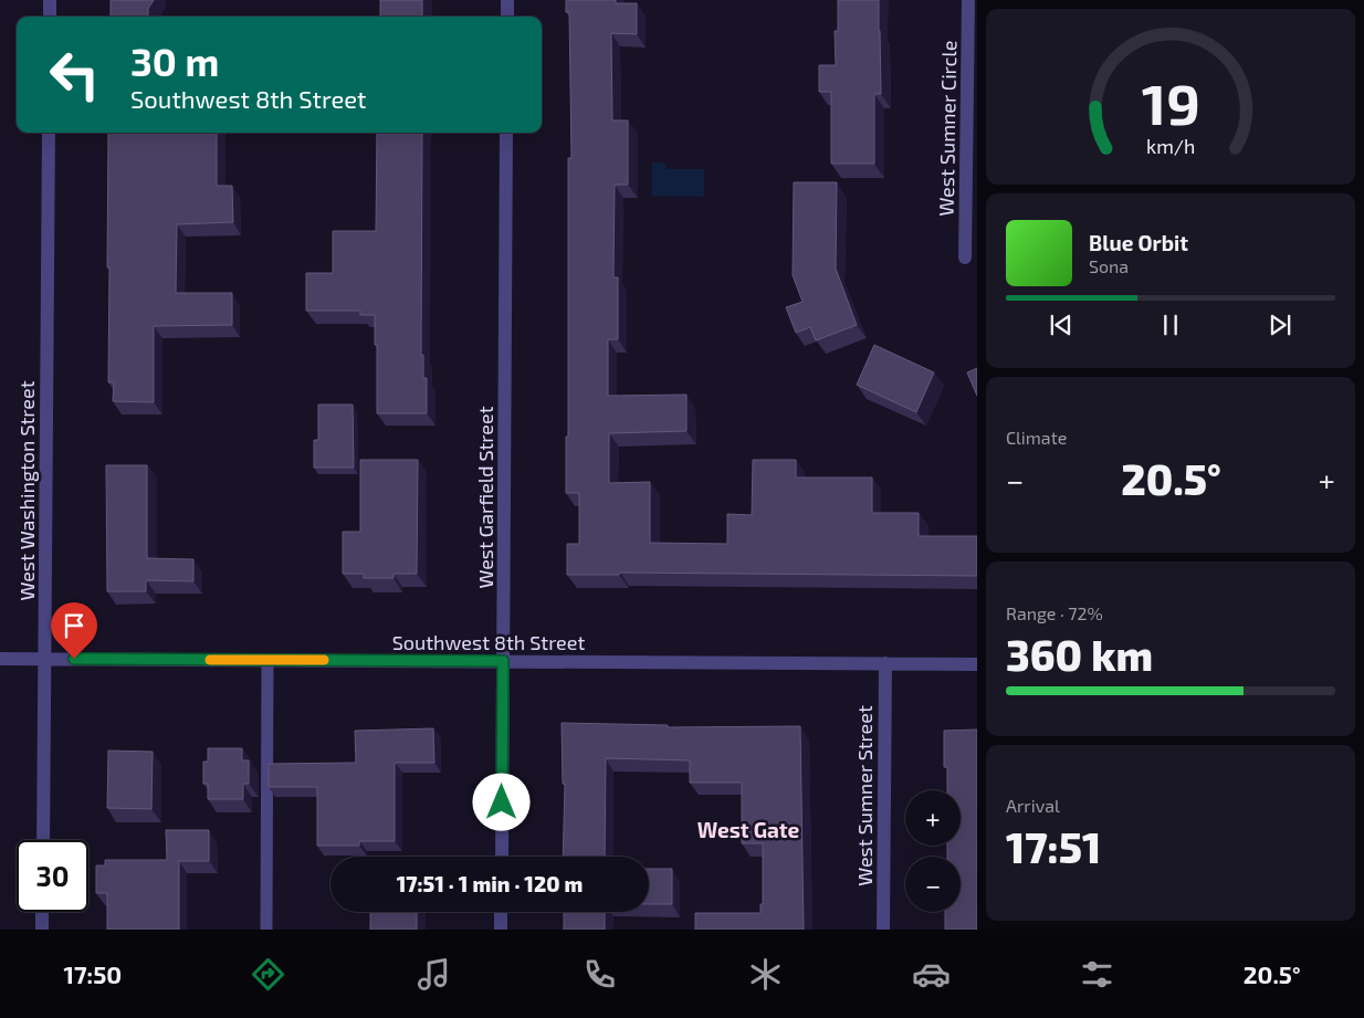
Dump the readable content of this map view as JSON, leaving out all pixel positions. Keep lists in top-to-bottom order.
{
  "streets": {
    "street": [
      "West Sumner Circle",
      "West Washington Street",
      "West Garfield Street",
      "Southwest 8th Street",
      "West Sumner Street"
    ]
  },
  "crossings": [
    ["West Washington Street", "Southwest 8th Street"],
    ["West Garfield Street", "Southwest 8th Street"],
    ["Southwest 8th Street", "West Sumner Street"]
  ],
  "districts": ["West Gate"],
  "page": {
    "turn": ["30 m", "Southwest 8th Street"],
    "song": ["Blue Orbit", "Sona"],
    "tile": [
      "Climate",
      ["Range · 72%", "360 km"],
      ["Arrival", "17:51"]
    ],
    "heat": ["−", "20.5°", "+"],
    "map_buttons": ["+", "−"],
    "limit": "30",
    "trip": "17:51 · 1 min · 120 m",
    "tabs": ["17:50", "20.5°"],
    "gauge": ["19", "km/h"]
  }
}
